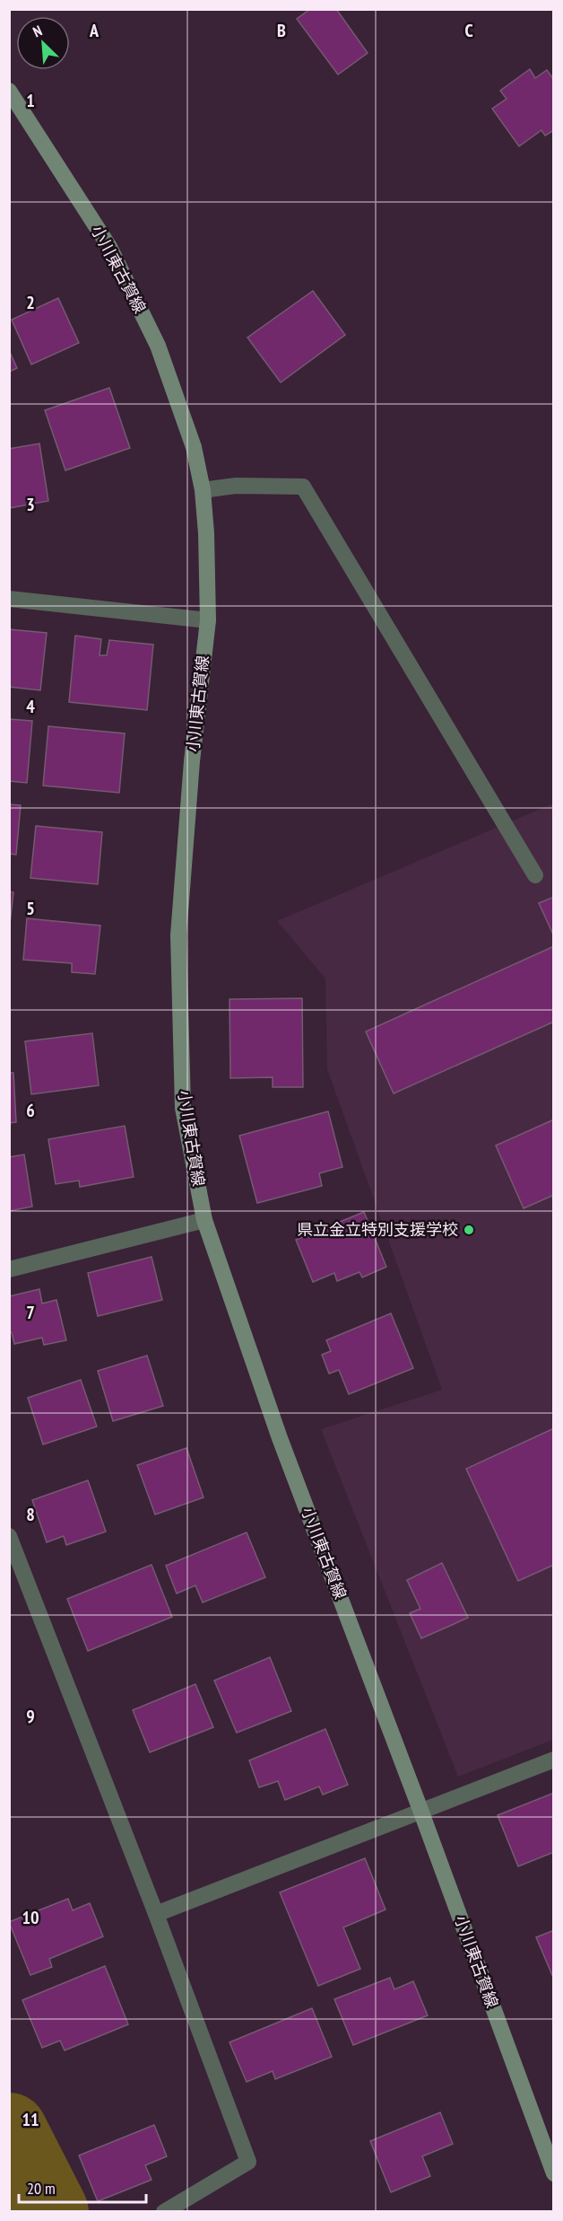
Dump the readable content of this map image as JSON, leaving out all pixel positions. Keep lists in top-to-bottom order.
{
  "streets": {
    "street": ["小川東古賀線"]
  },
  "places": ["県立金立特別支援学校"],
  "scale_bar": "20 m",
  "north": "top left",
  "grid": {
    "columns": ["A", "B", "C"],
    "rows": [
      "1",
      "2",
      "3",
      "4",
      "5",
      "6",
      "7",
      "8",
      "9",
      "10",
      "11"
    ]
  }
}
